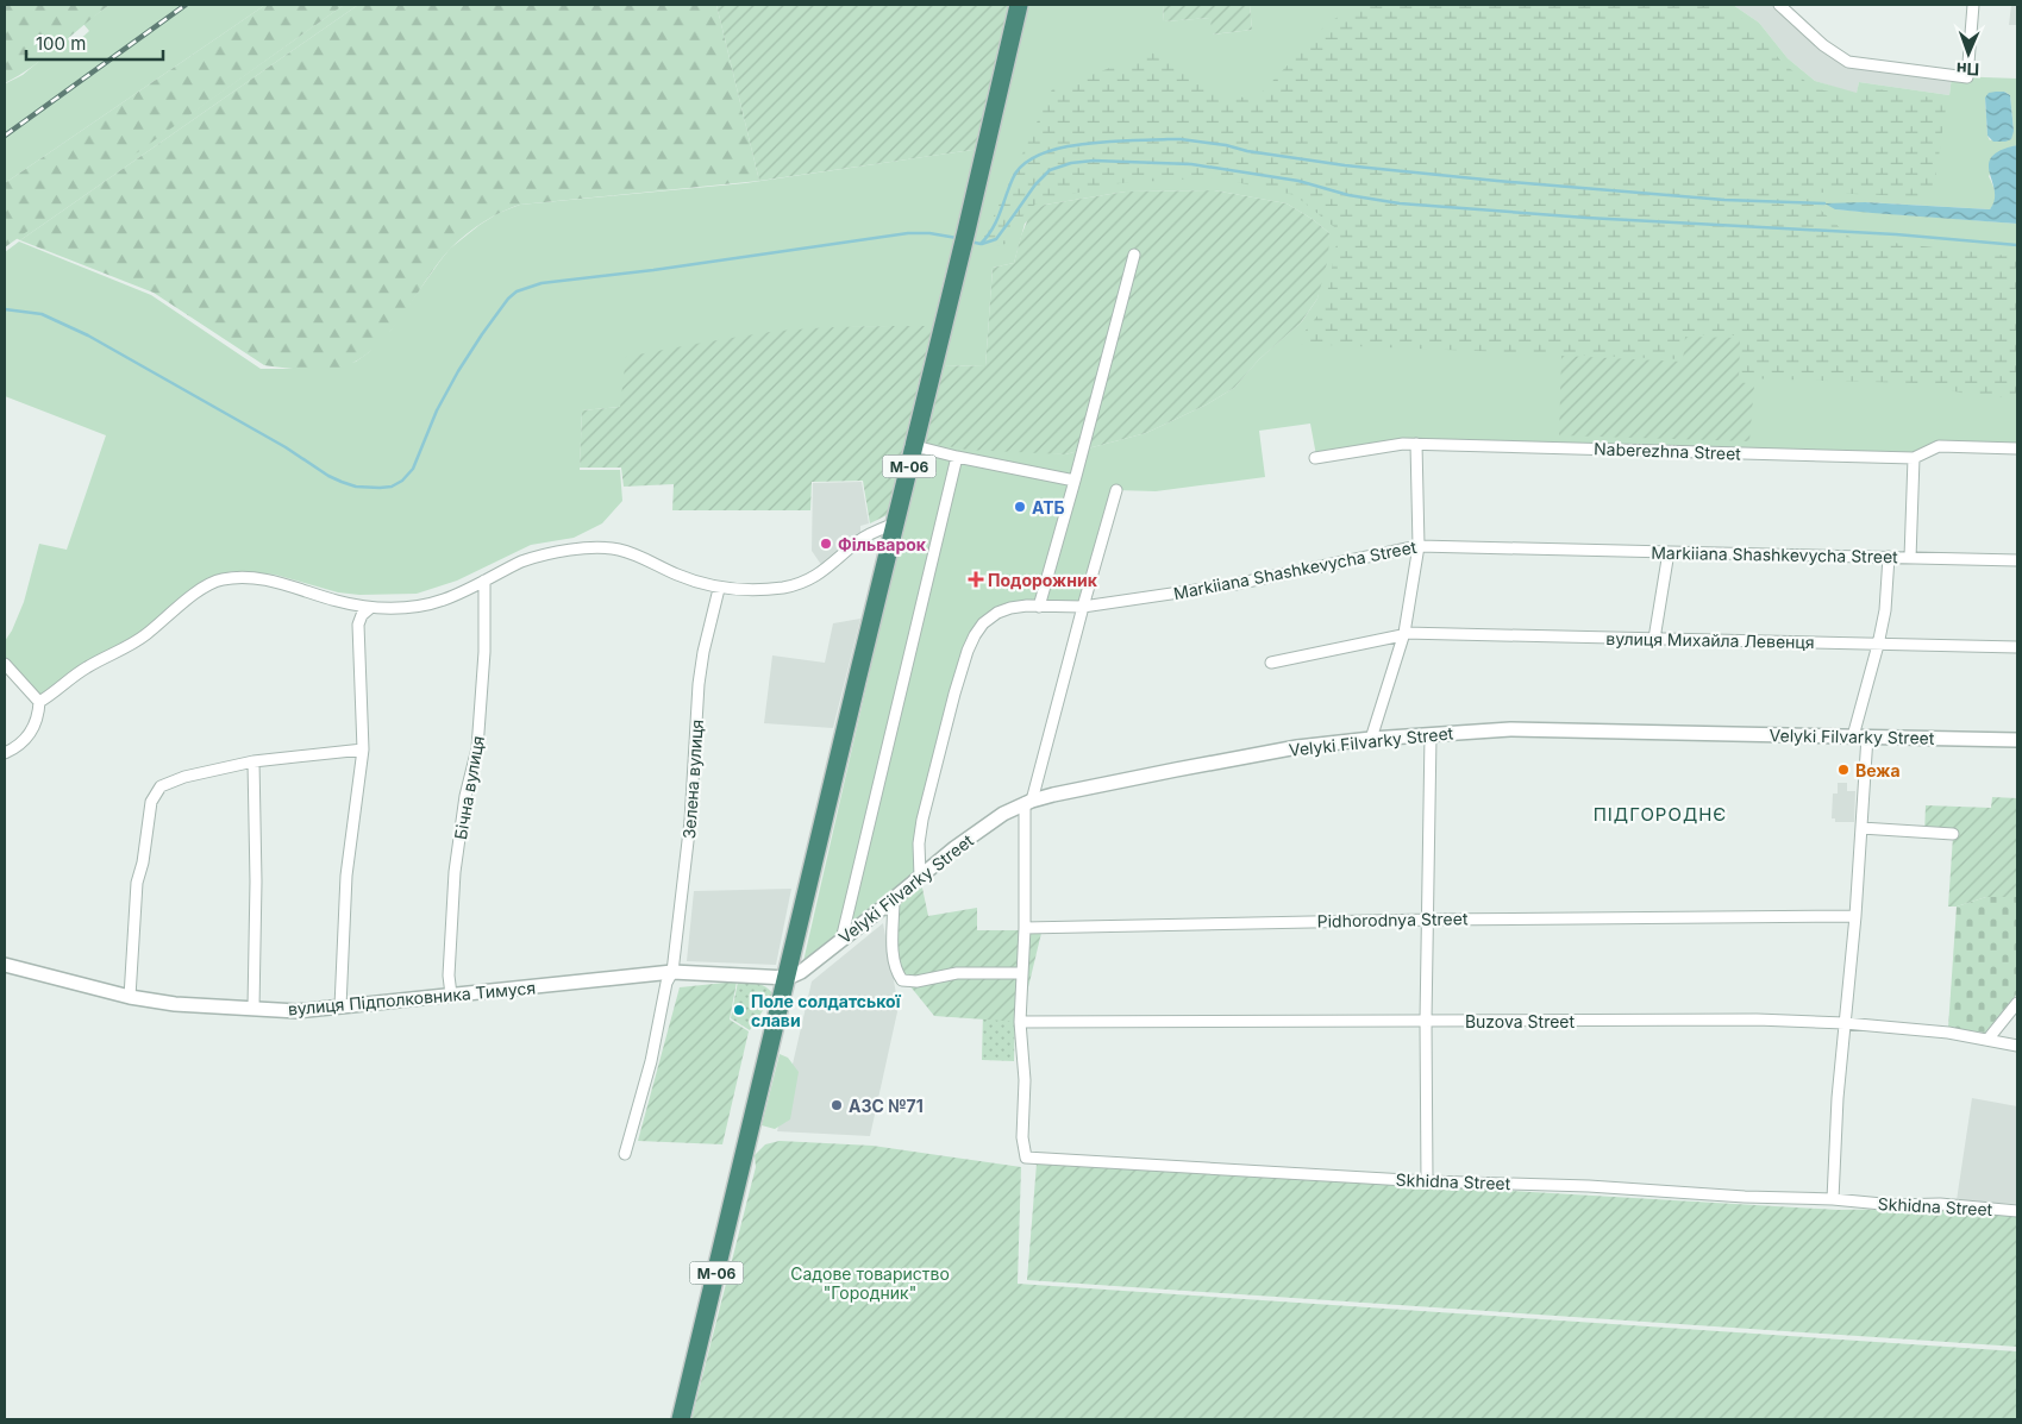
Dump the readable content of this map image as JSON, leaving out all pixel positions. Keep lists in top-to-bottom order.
{
  "streets": {
    "highway": ["М-06"],
    "street": [
      "Naberezhna Street",
      "Markiiana Shashkevycha Street",
      "вулиця Михайла Левенця",
      "Velyki Filvarky Street",
      "Зелена вулиця",
      "Бічна вулиця",
      "Pidhorodnya Street",
      "вулиця Підполковника Тимуся",
      "Buzova Street",
      "Skhidna Street"
    ]
  },
  "crossings": [
    ["М-06", "Velyki Filvarky Street"],
    ["М-06", "вулиця Підполковника Тимуся"],
    ["Markiiana Shashkevycha Street", "Velyki Filvarky Street"],
    ["Velyki Filvarky Street", "вулиця Підполковника Тимуся"],
    ["Зелена вулиця", "вулиця Підполковника Тимуся"],
    ["Бічна вулиця", "вулиця Підполковника Тимуся"],
    ["Buzova Street", "Skhidna Street"]
  ],
  "districts": ["ПІДГОРОДНЄ"],
  "parks": ["Садове товариство \"Городник\""],
  "places": {
    "other": [
      "АТБ",
      "Фільварок",
      "Вежа",
      "Поле солдатської слави",
      "АЗС №71"
    ],
    "health": ["Подорожник"]
  },
  "scale_bar": "100 m",
  "north": "bottom"
}
